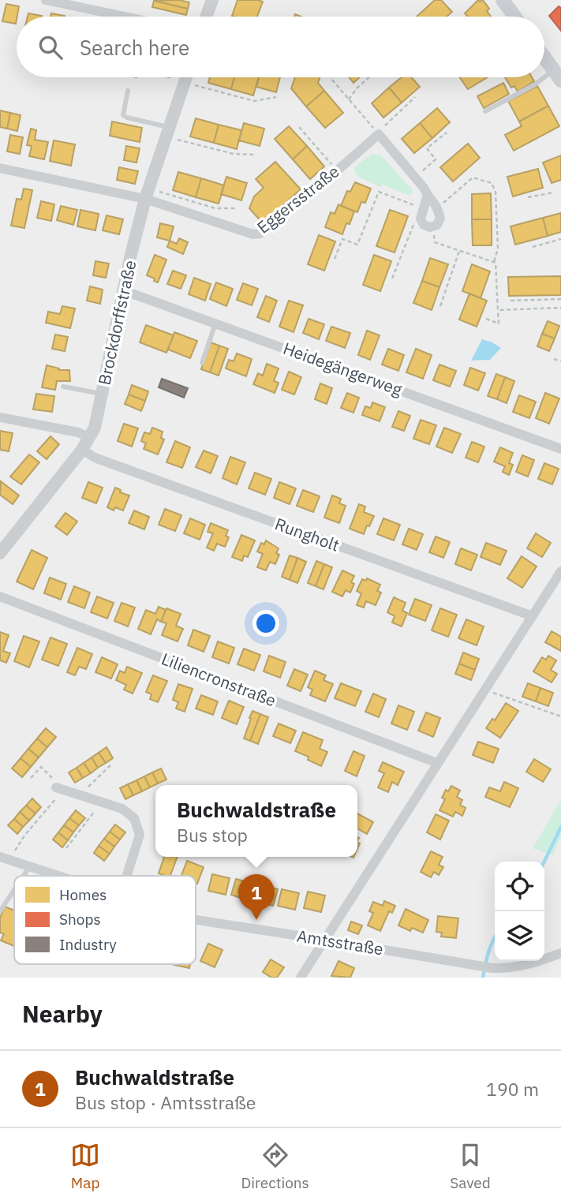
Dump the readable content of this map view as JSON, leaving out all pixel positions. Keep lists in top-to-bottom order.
{
  "streets": {
    "street": [
      "Eggersstraße",
      "Brockdorffstraße",
      "Heidegängerweg",
      "Rungholt",
      "Liliencronstraße",
      "Amtsstraße"
    ]
  },
  "crossings": [
    ["Eggersstraße", "Brockdorffstraße"],
    ["Brockdorffstraße", "Heidegängerweg"],
    ["Brockdorffstraße", "Rungholt"]
  ],
  "legend": ["Homes", "Shops", "Industry"],
  "page": {
    "search": "Search here",
    "popup": ["Buchwaldstraße", "Bus stop"],
    "pins": "1",
    "heading": "Nearby",
    "list": [
      {
        "mark": "1",
        "name": "Buchwaldstraße",
        "note": "Bus stop · Amtsstraße",
        "value": "190 m"
      }
    ],
    "nav": ["Map", "Directions", "Saved"]
  }
}
